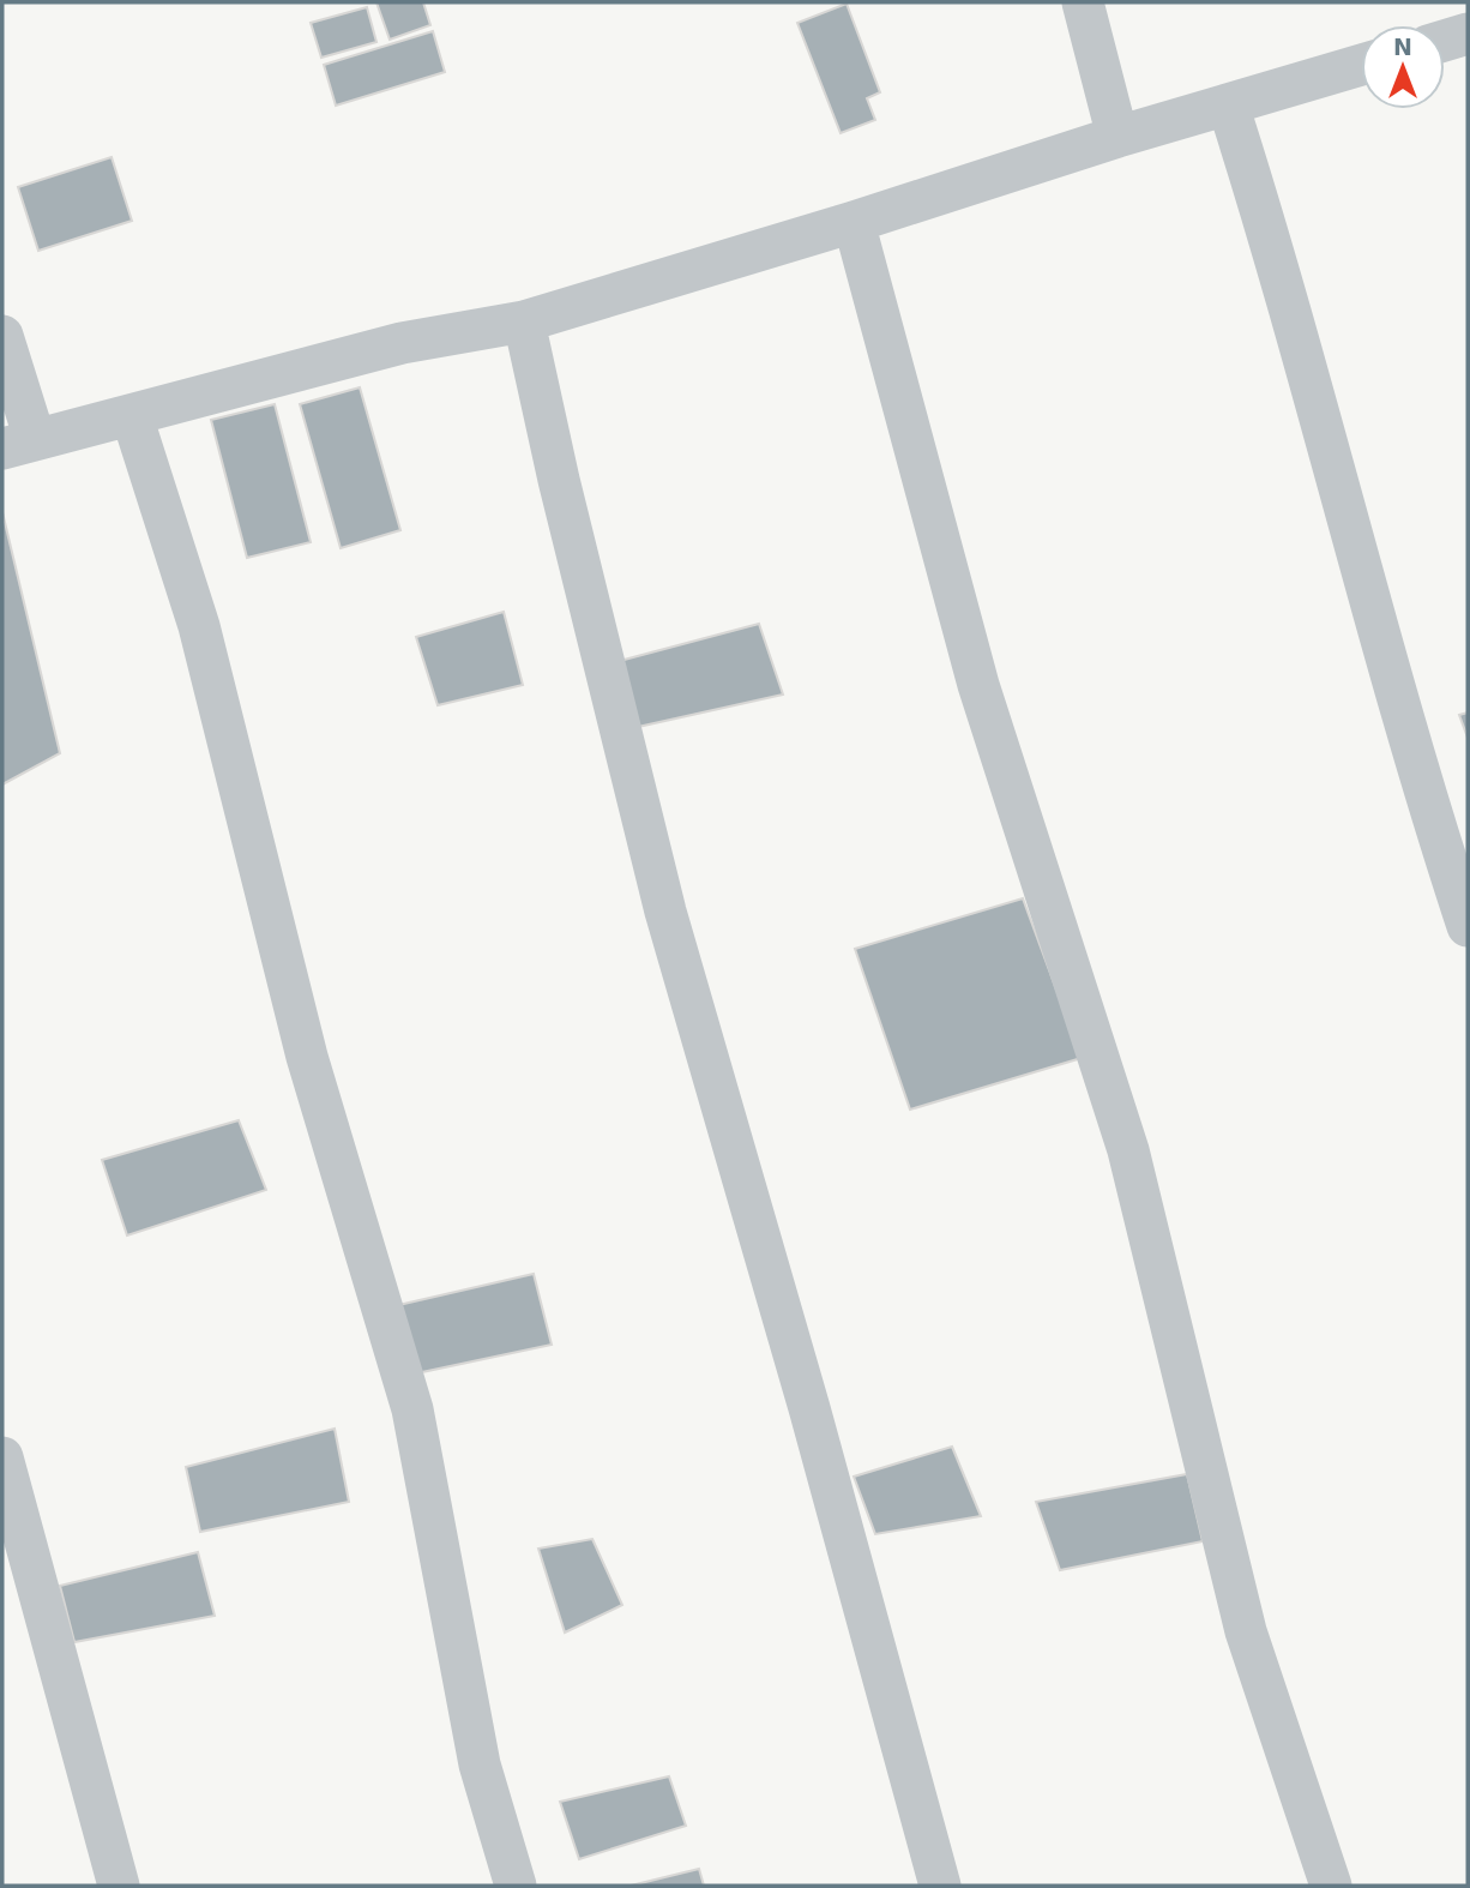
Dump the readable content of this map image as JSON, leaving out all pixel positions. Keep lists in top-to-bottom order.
{
  "north": "top"
}
